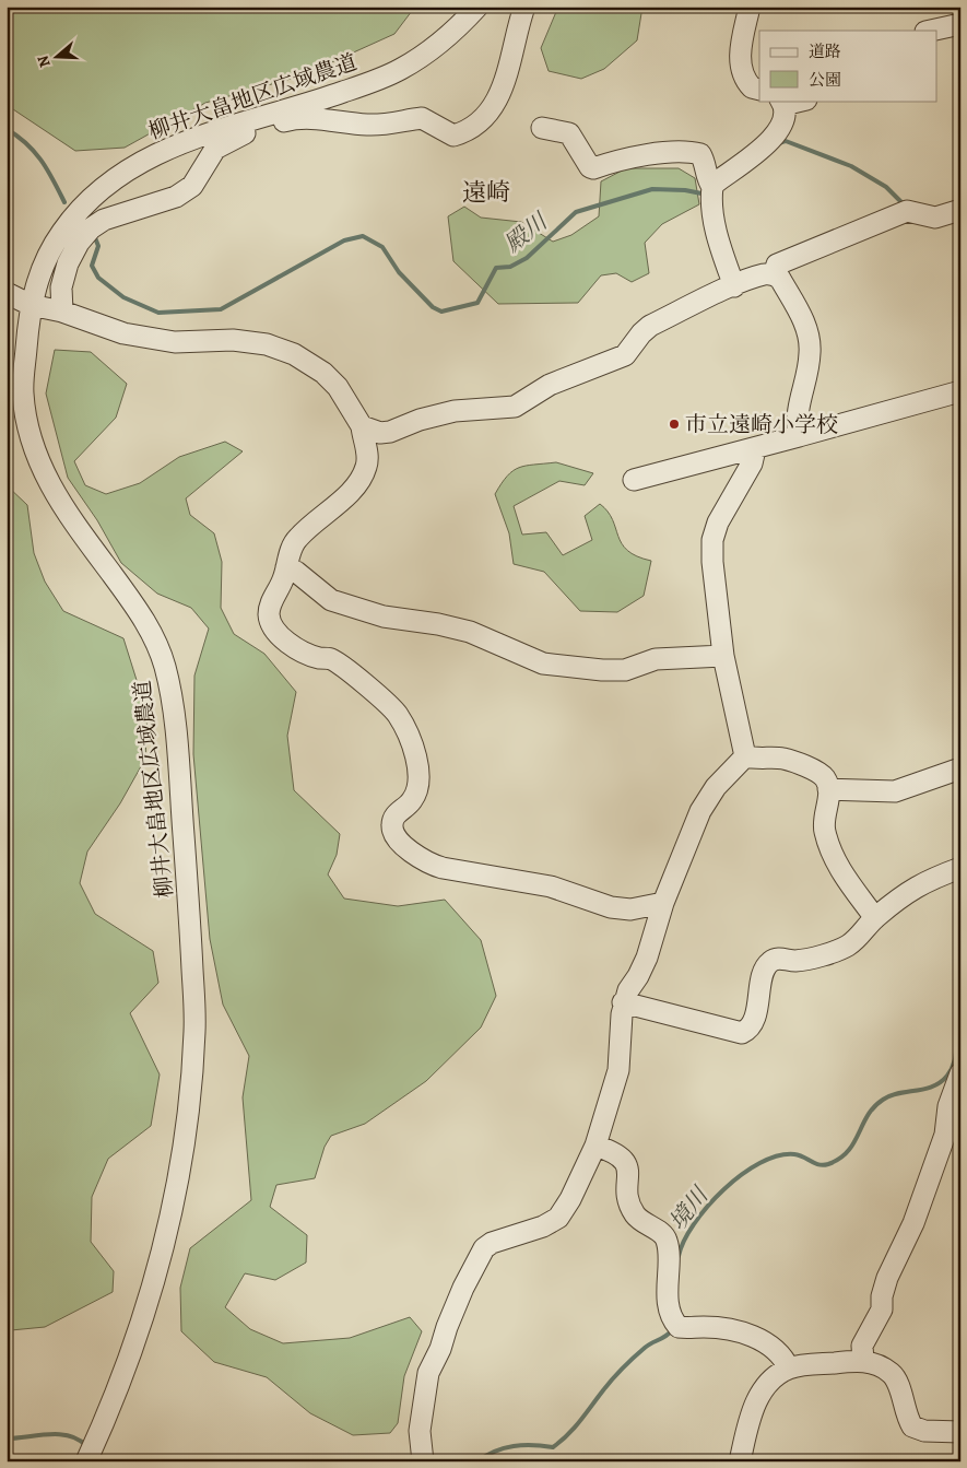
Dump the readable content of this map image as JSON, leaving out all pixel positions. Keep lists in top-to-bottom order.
{
  "streets": {
    "street": ["柳井大畠地区広域農道"]
  },
  "districts": ["遠崎"],
  "water": ["殿川", "境川"],
  "places": ["市立遠崎小学校"],
  "legend": ["道路", "公園"],
  "north": "left"
}
